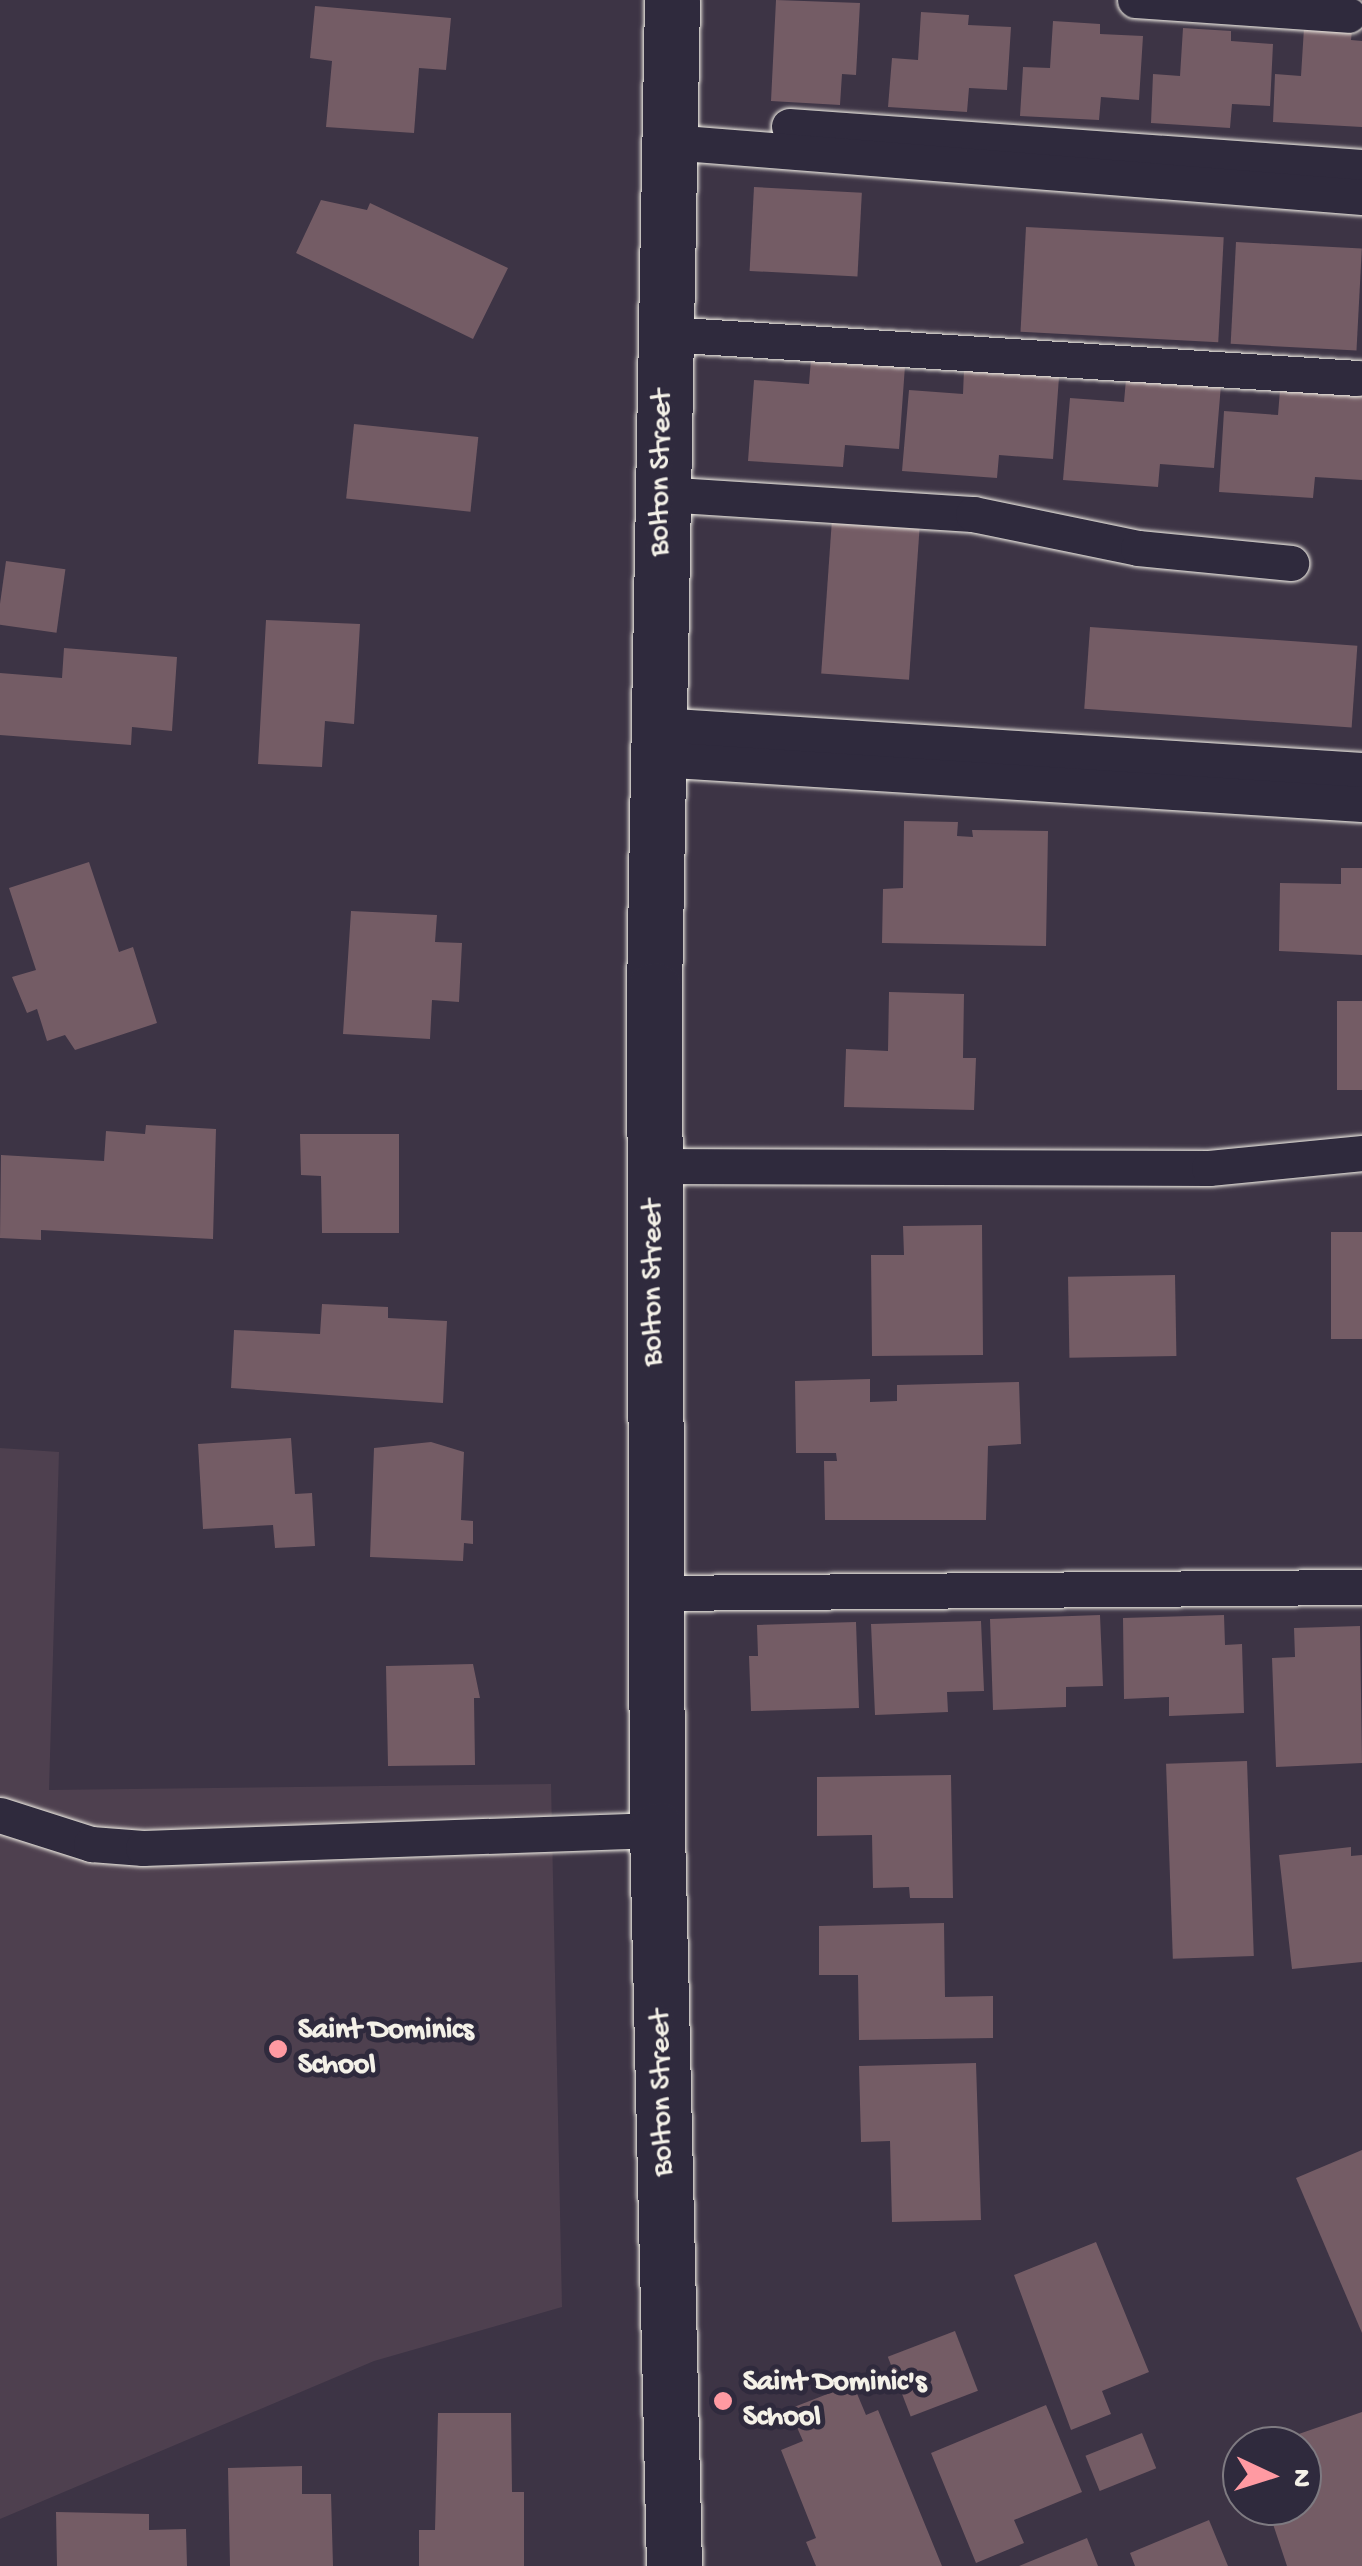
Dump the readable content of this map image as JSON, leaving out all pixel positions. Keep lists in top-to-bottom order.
{
  "streets": {
    "main road": ["Bolton Street"]
  },
  "places": ["Saint Dominics School", "Saint Dominic's School"],
  "north": "right"
}
